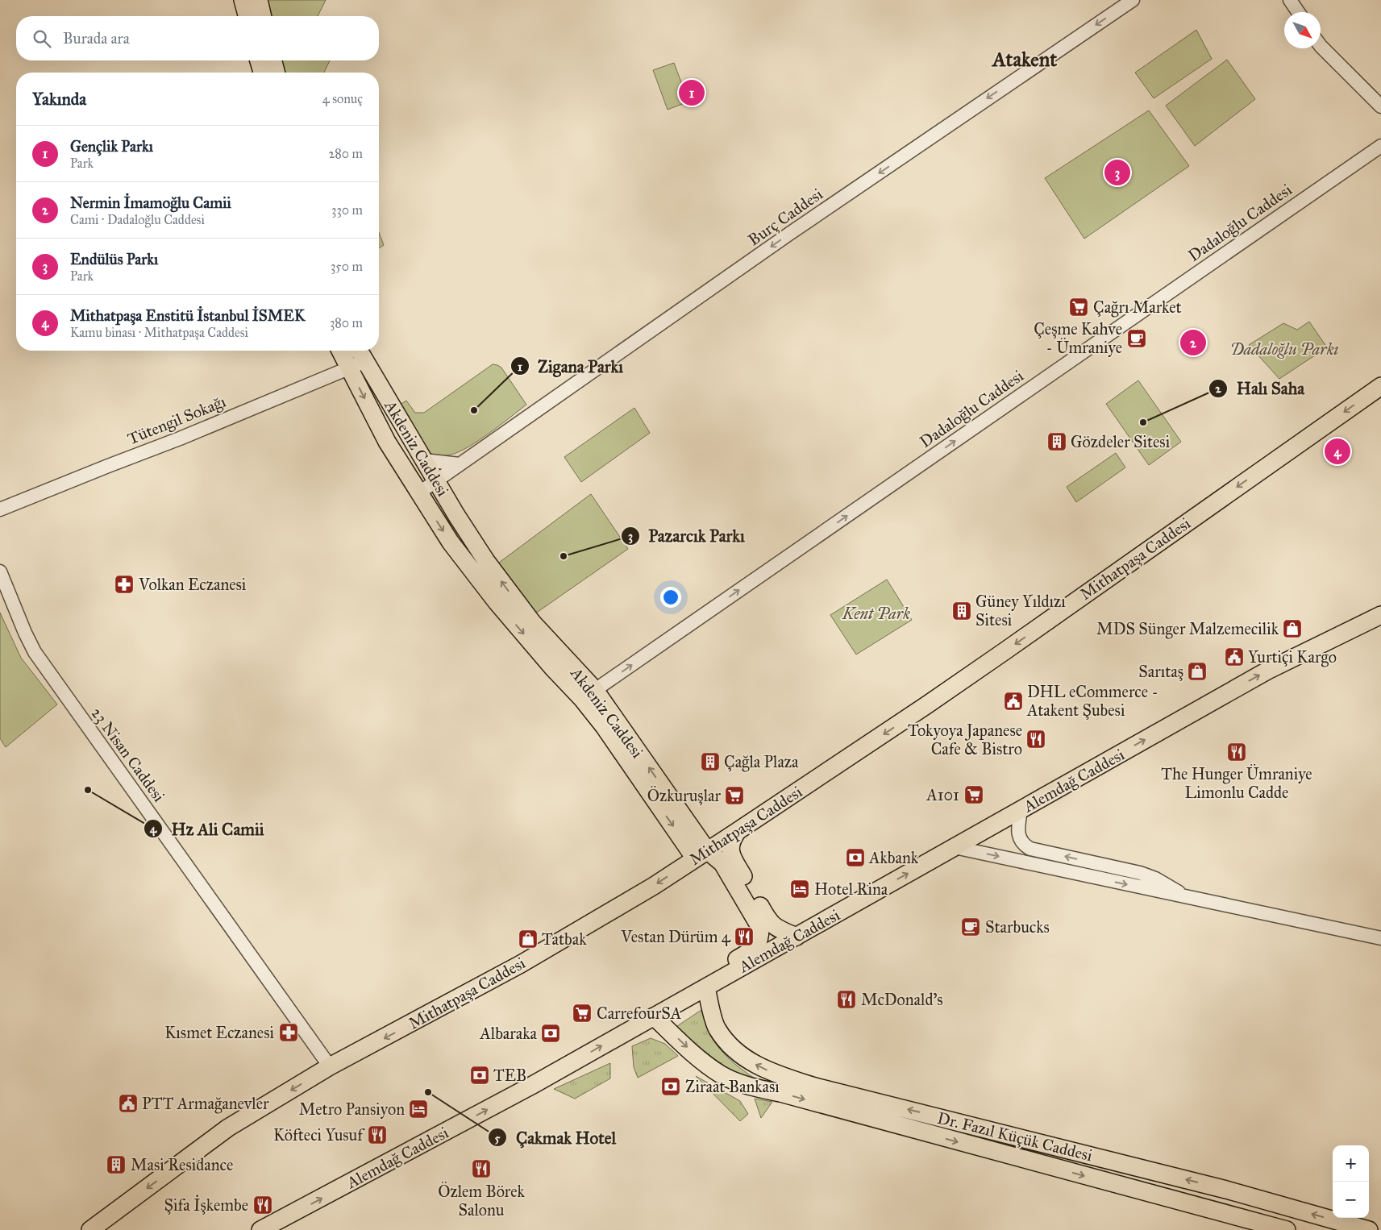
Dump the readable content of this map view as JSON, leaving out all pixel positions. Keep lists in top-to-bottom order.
{
  "streets": {
    "main road": [
      "Akdeniz Caddesi",
      "Mithatpaşa Caddesi",
      "Alemdağ Caddesi",
      "Dr. Fazıl Küçük Caddesi"
    ],
    "street": [
      "Burç Caddesi",
      "Dadaloğlu Caddesi",
      "Tütengil Sokağı",
      "23 Nisan Caddesi"
    ]
  },
  "crossings": [
    ["Burç Caddesi", "Akdeniz Caddesi"],
    ["Dadaloğlu Caddesi", "Akdeniz Caddesi"],
    ["Tütengil Sokağı", "Akdeniz Caddesi"],
    ["Akdeniz Caddesi", "Mithatpaşa Caddesi"],
    ["Akdeniz Caddesi", "Alemdağ Caddesi"],
    ["Mithatpaşa Caddesi", "23 Nisan Caddesi"],
    ["Alemdağ Caddesi", "Dr. Fazıl Küçük Caddesi"]
  ],
  "one_way": [
    "Burç Caddesi",
    "Dadaloğlu Caddesi",
    "Mithatpaşa Caddesi",
    "Alemdağ Caddesi"
  ],
  "districts": ["Atakent"],
  "parks": ["Dadaloğlu Parkı", "Kent Park"],
  "places": {
    "supermarket": [
      "Çağrı Market",
      "A101",
      "Özkuruşlar",
      "CarrefourSA"
    ],
    "cafe": ["Çeşme Kahve - Ümraniye", "Starbucks"],
    "other": [
      "Zigana Parkı",
      "Halı Saha",
      "Pazarcık Parkı",
      "Hz Ali Camii",
      "Çakmak Hotel"
    ],
    "building": [
      "Gözdeler Sitesi",
      "Güney Yıldızı Sitesi",
      "Çağla Plaza",
      "Masi Residance"
    ],
    "pharmacy": ["Volkan Eczanesi", "Kısmet Eczanesi"],
    "shop": ["MDS Sünger Malzemecilik", "Sarıtaş", "Tatbak"],
    "public building": ["Yurtiçi Kargo", "DHL eCommerce - Atakent Şubesi", "PTT Armağanevler"],
    "restaurant": [
      "Tokyoya Japanese Cafe & Bistro",
      "The Hunger Ümraniye Limonlu Cadde",
      "Vestan Dürüm 4",
      "McDonald's",
      "Köfteci Yusuf",
      "Özlem Börek Salonu",
      "Şifa İşkembe"
    ],
    "bank": [
      "Akbank",
      "Albaraka",
      "TEB",
      "Ziraat Bankası"
    ],
    "hotel": ["Hotel Rina", "Metro Pansiyon"]
  },
  "north": "bottom right",
  "page": {
    "search": "Burada ara",
    "heading": ["Yakında", "4 sonuç"],
    "pins": [
      "1",
      "3",
      "2",
      "4"
    ],
    "list": [
      {
        "mark": "1",
        "name": "Gençlik Parkı",
        "note": "Park",
        "value": "280 m"
      },
      {
        "mark": "2",
        "name": "Nermin İmamoğlu Camii",
        "note": "Cami · Dadaloğlu Caddesi",
        "value": "330 m"
      },
      {
        "mark": "3",
        "name": "Endülüs Parkı",
        "note": "Park",
        "value": "350 m"
      },
      {
        "mark": "4",
        "name": "Mithatpaşa Enstitü İstanbul İSMEK",
        "note": "Kamu binası · Mithatpaşa Caddesi",
        "value": "380 m"
      }
    ],
    "map_buttons": ["+", "−"]
  }
}
